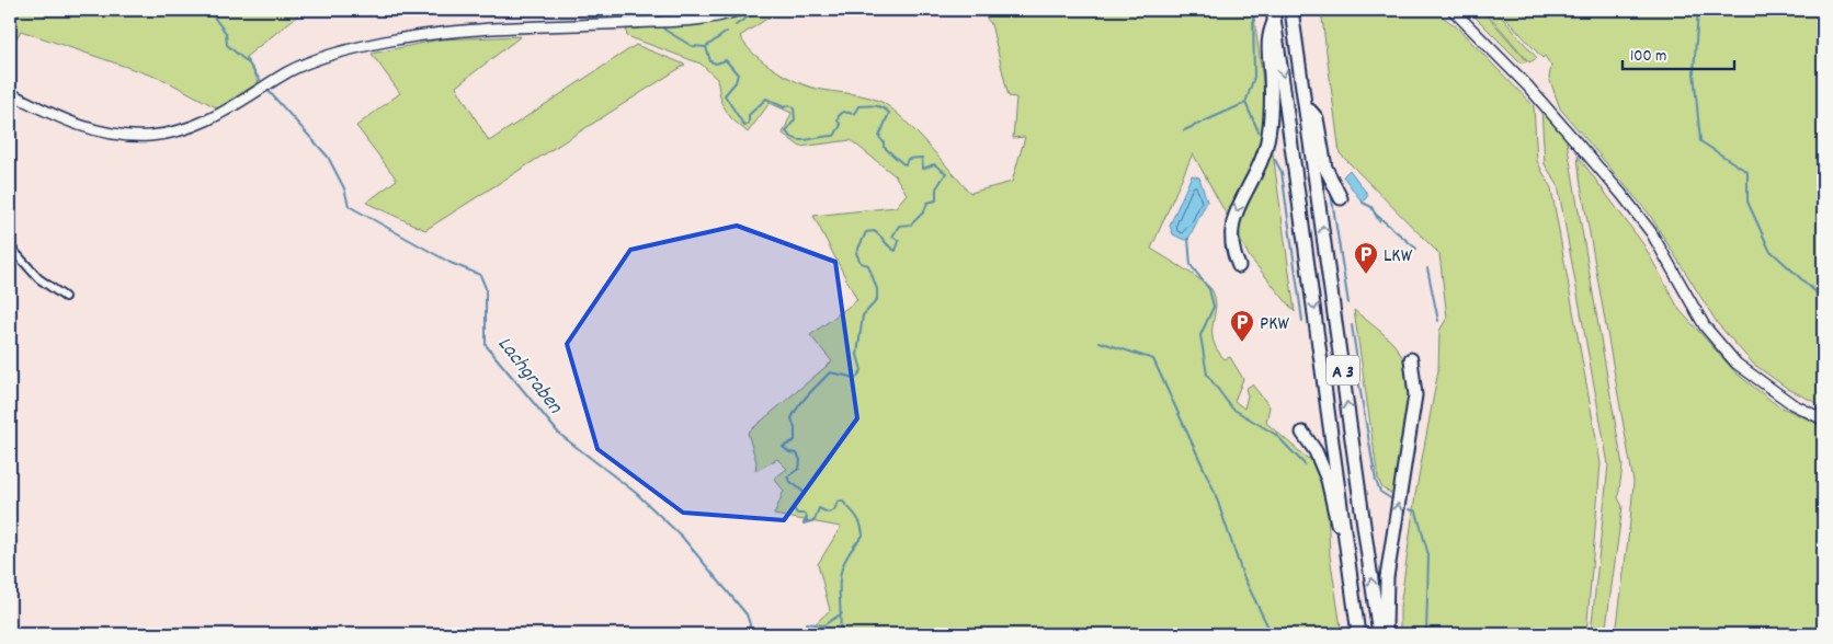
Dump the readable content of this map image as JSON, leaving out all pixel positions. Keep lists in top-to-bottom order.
{
  "streets": {
    "highway": ["A 3"]
  },
  "water": ["Lachgraben"],
  "places": {
    "parking": ["LKW", "PKW"]
  },
  "scale_bar": "100 m"
}
